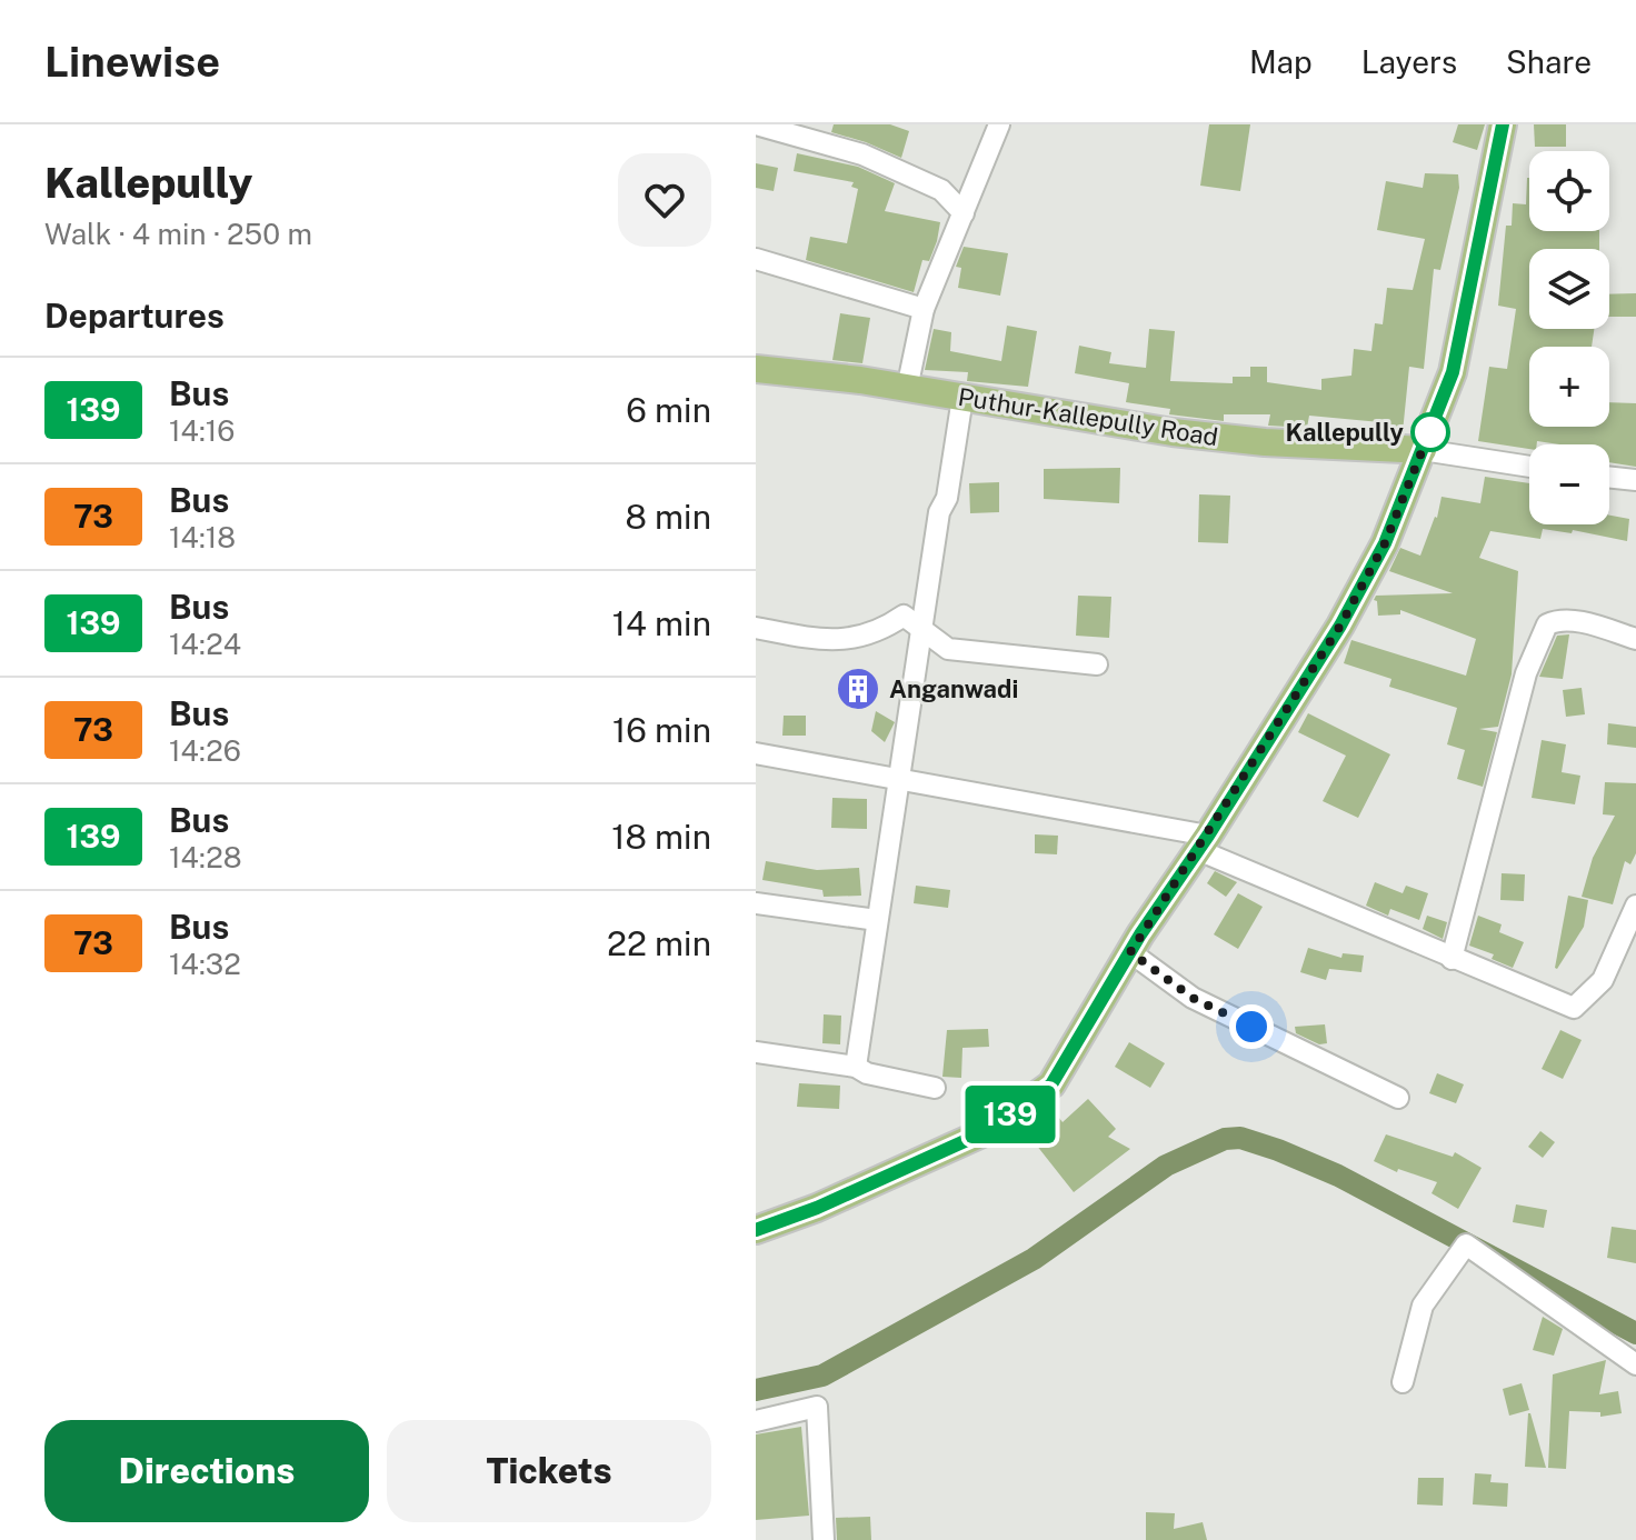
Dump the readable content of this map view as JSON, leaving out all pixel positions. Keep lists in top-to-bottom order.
{
  "streets": {
    "main road": ["Puthur-Kallepully Road"]
  },
  "places": {
    "other": ["Kallepully"],
    "building": ["Anganwadi"]
  },
  "lines": ["bus line 139"],
  "page": {
    "header": "Linewise",
    "nav": ["Map", "Layers", "Share"],
    "heading": [
      ["Kallepully", "Walk · 4 min · 250 m"],
      "Departures"
    ],
    "on_map": "139",
    "map_buttons": ["+", "−"],
    "list": [
      {
        "mark": "139",
        "name": "Bus",
        "note": "14:16",
        "value": "6 min"
      },
      {
        "mark": "73",
        "name": "Bus",
        "note": "14:18",
        "value": "8 min"
      },
      {
        "mark": "139",
        "name": "Bus",
        "note": "14:24",
        "value": "14 min"
      },
      {
        "mark": "73",
        "name": "Bus",
        "note": "14:26",
        "value": "16 min"
      },
      {
        "mark": "139",
        "name": "Bus",
        "note": "14:28",
        "value": "18 min"
      },
      {
        "mark": "73",
        "name": "Bus",
        "note": "14:32",
        "value": "22 min"
      }
    ],
    "buttons": ["Directions", "Tickets"]
  }
}
